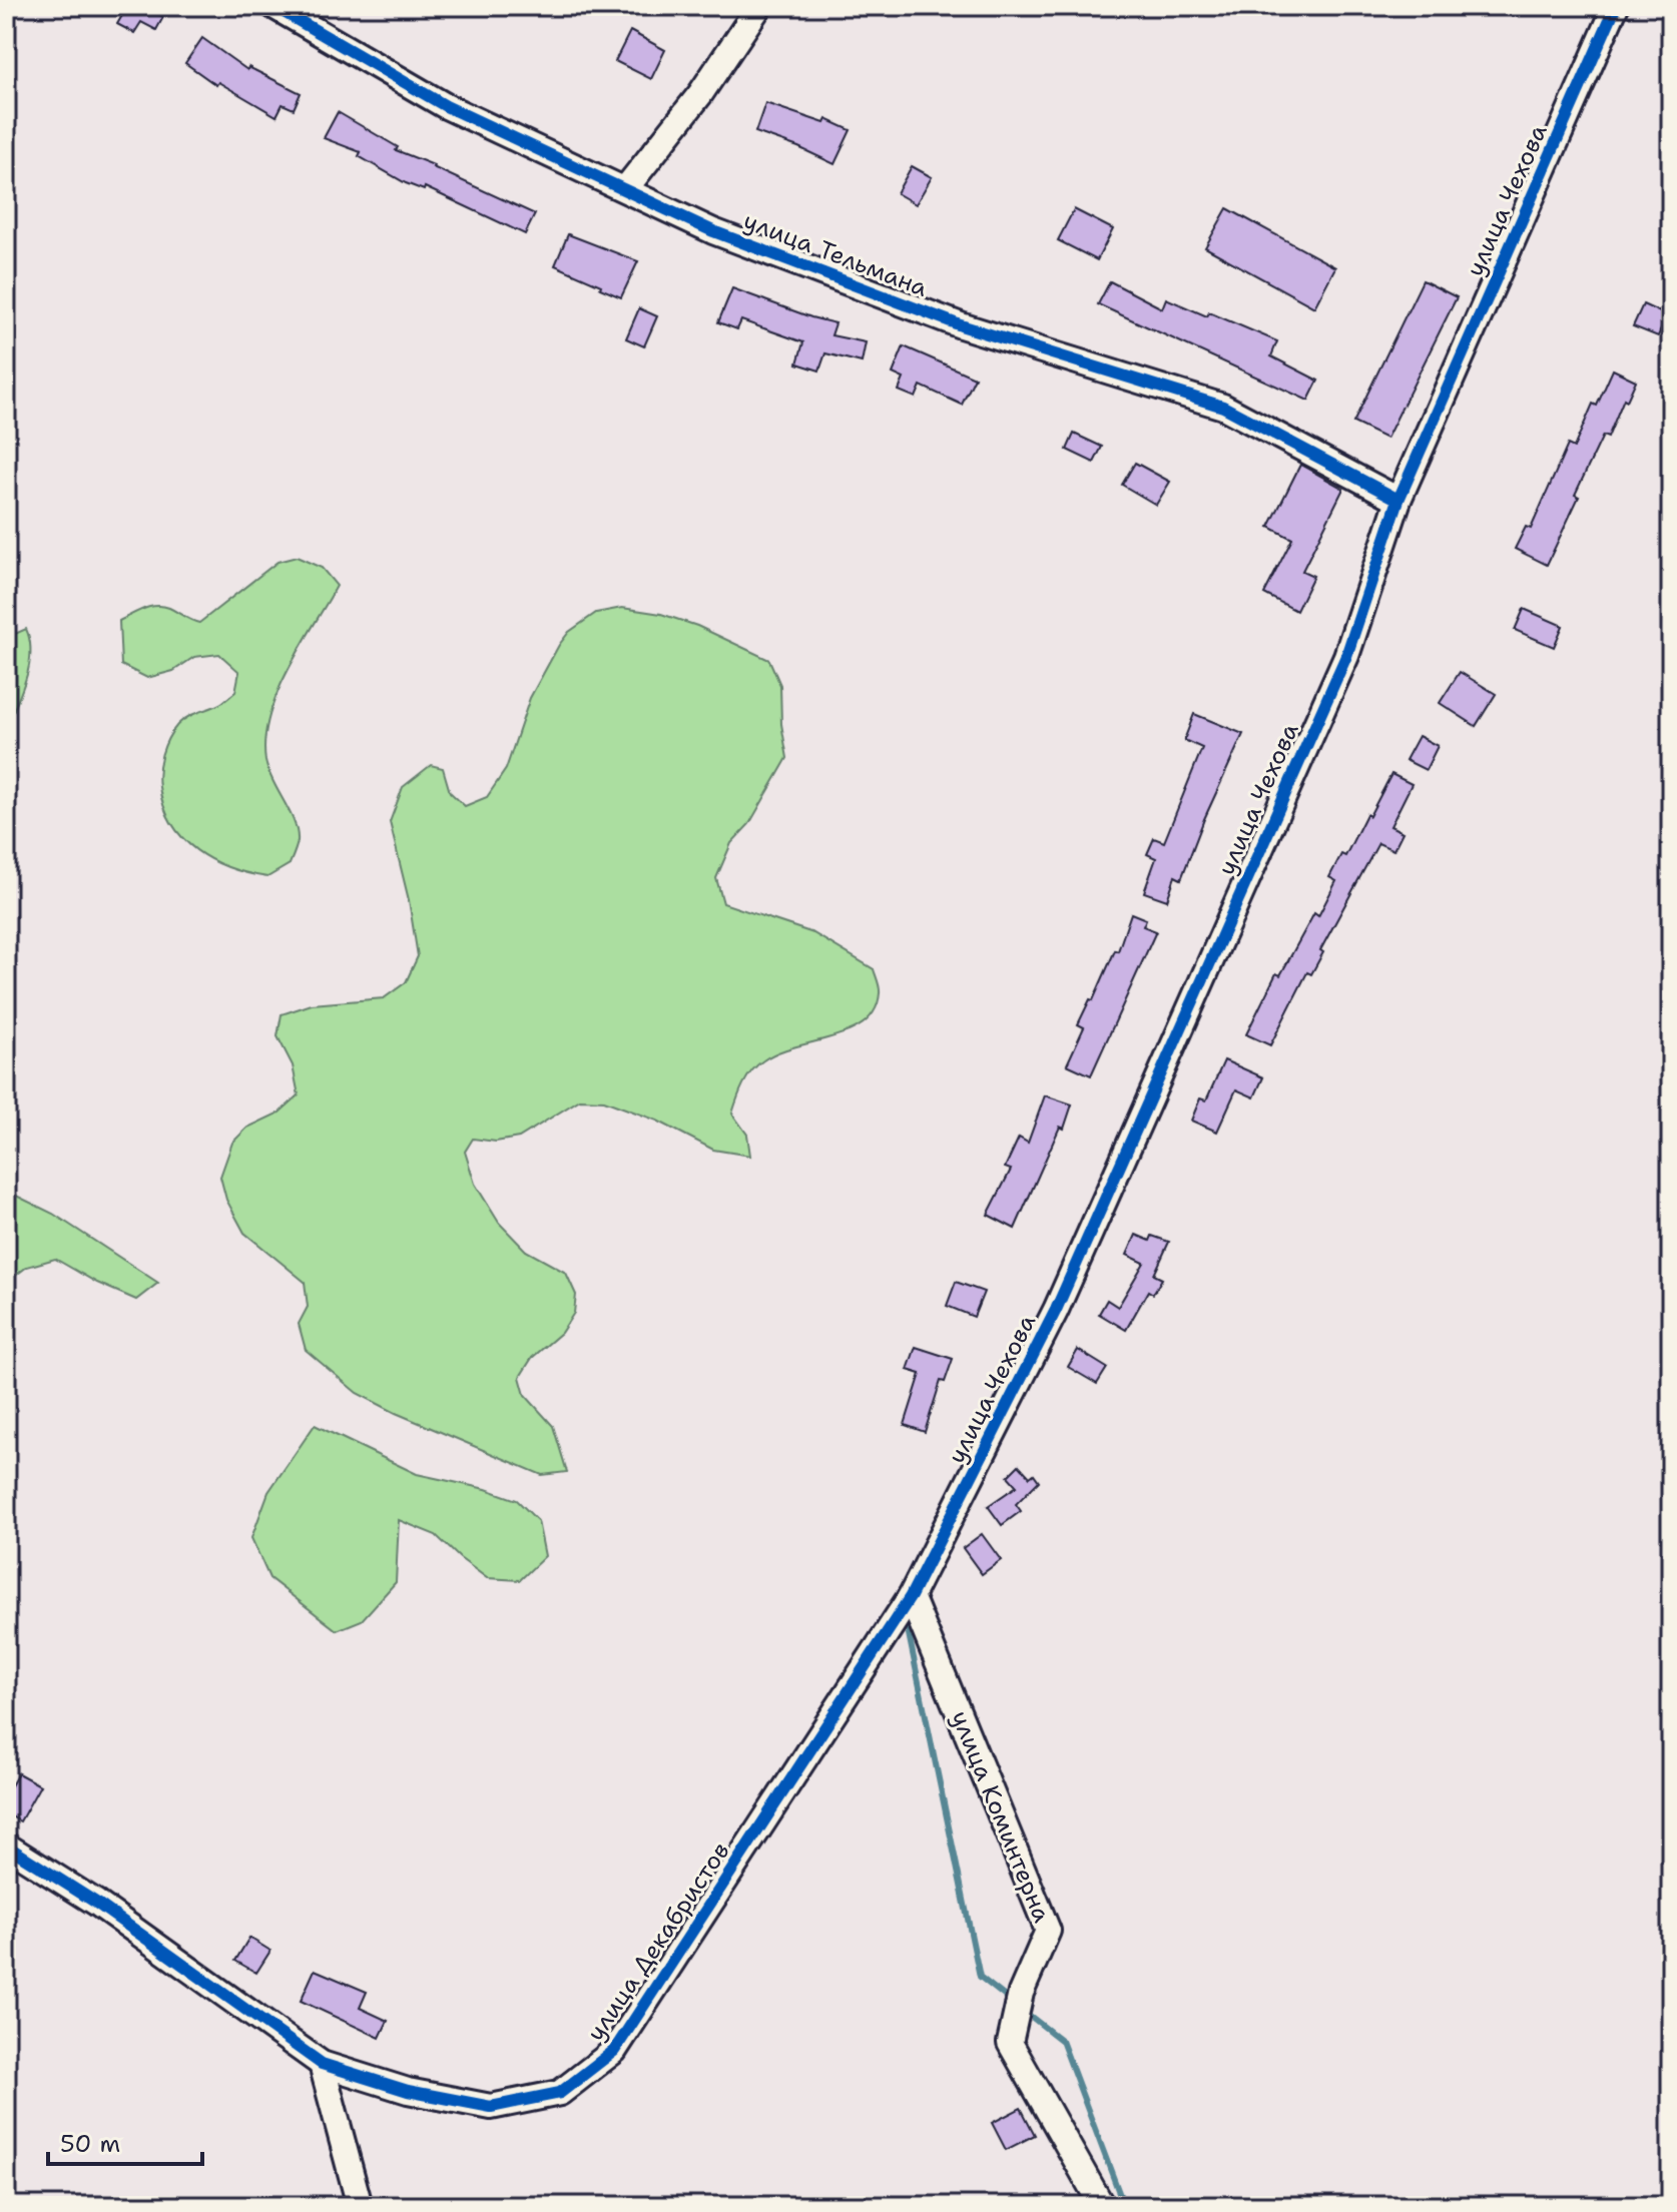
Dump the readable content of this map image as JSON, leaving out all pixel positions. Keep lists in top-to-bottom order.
{
  "streets": {
    "street": [
      "улица Чехова",
      "улица Тельмана",
      "улица Коминтерна",
      "улица Декабристов"
    ]
  },
  "crossings": [
    ["улица Чехова", "улица Тельмана"],
    ["улица Чехова", "улица Коминтерна"],
    ["улица Чехова", "улица Декабристов"],
    ["улица Коминтерна", "улица Декабристов"]
  ],
  "scale_bar": "50 m"
}
